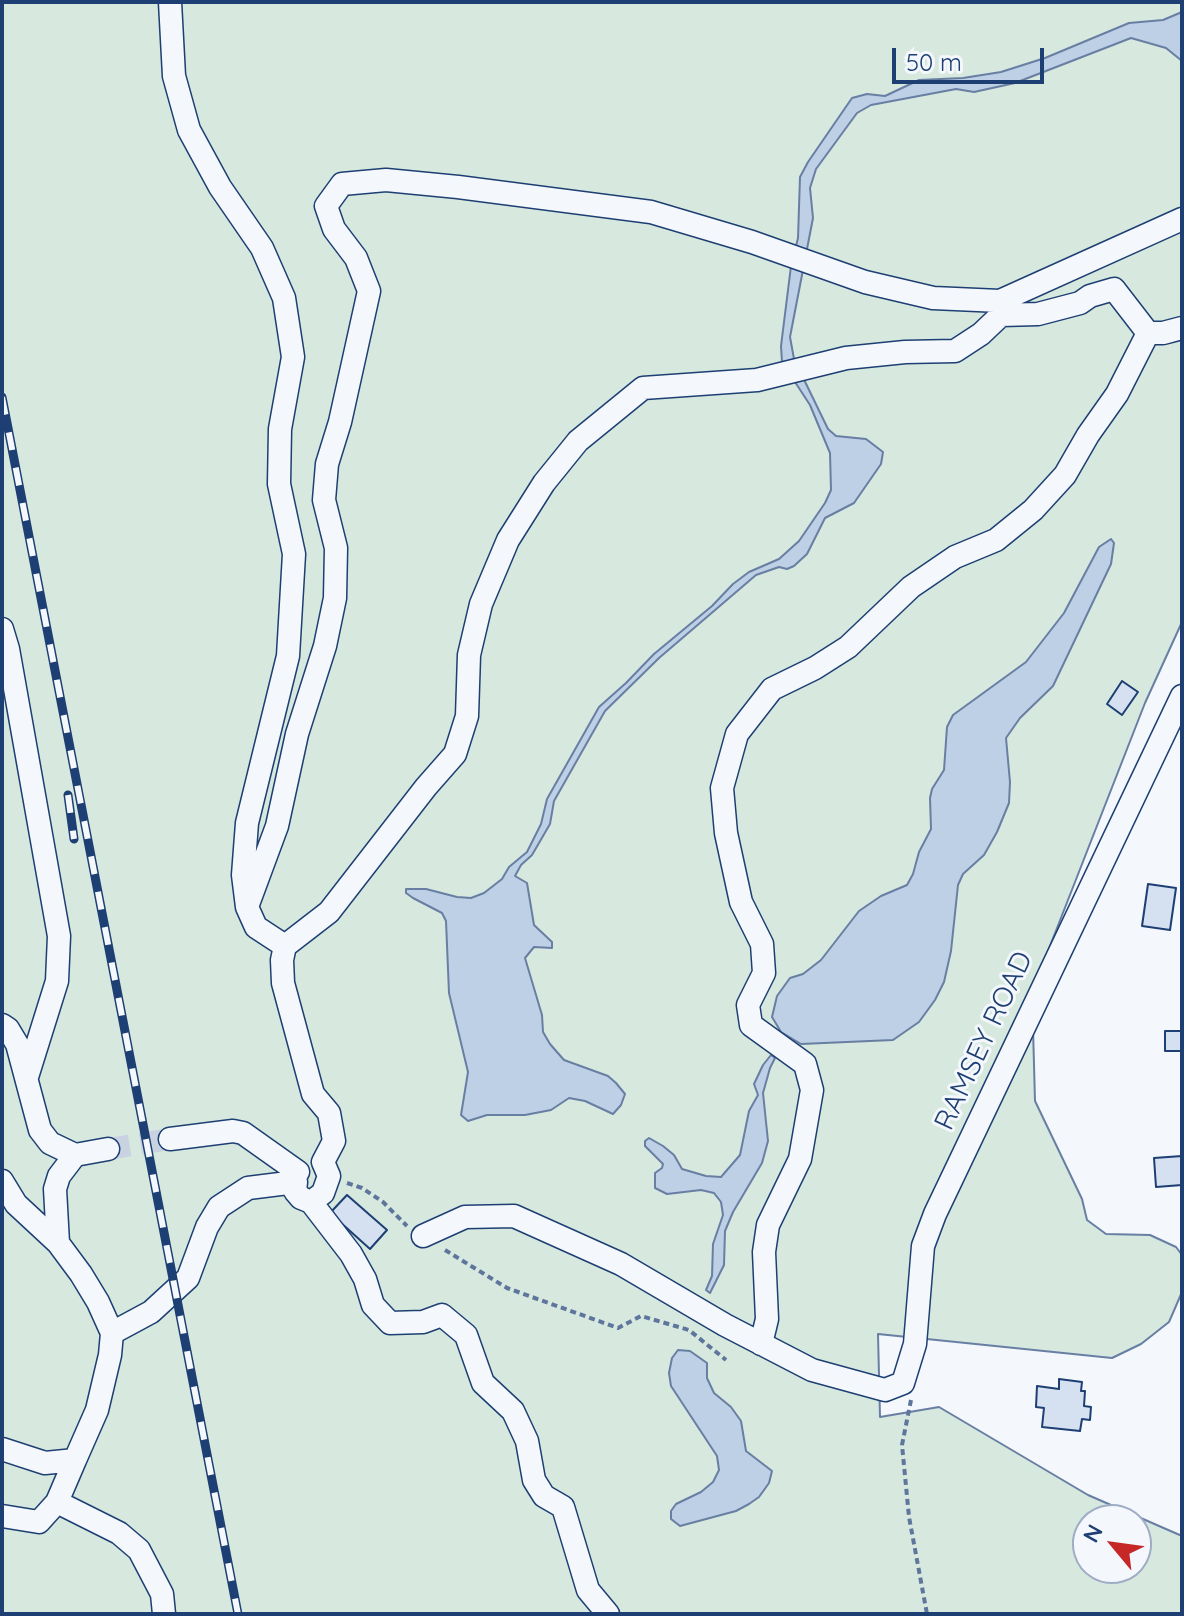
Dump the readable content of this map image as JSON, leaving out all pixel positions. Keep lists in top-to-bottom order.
{
  "streets": {
    "street": ["RAMSEY ROAD"]
  },
  "scale_bar": "50 m",
  "north": "top left"
}
